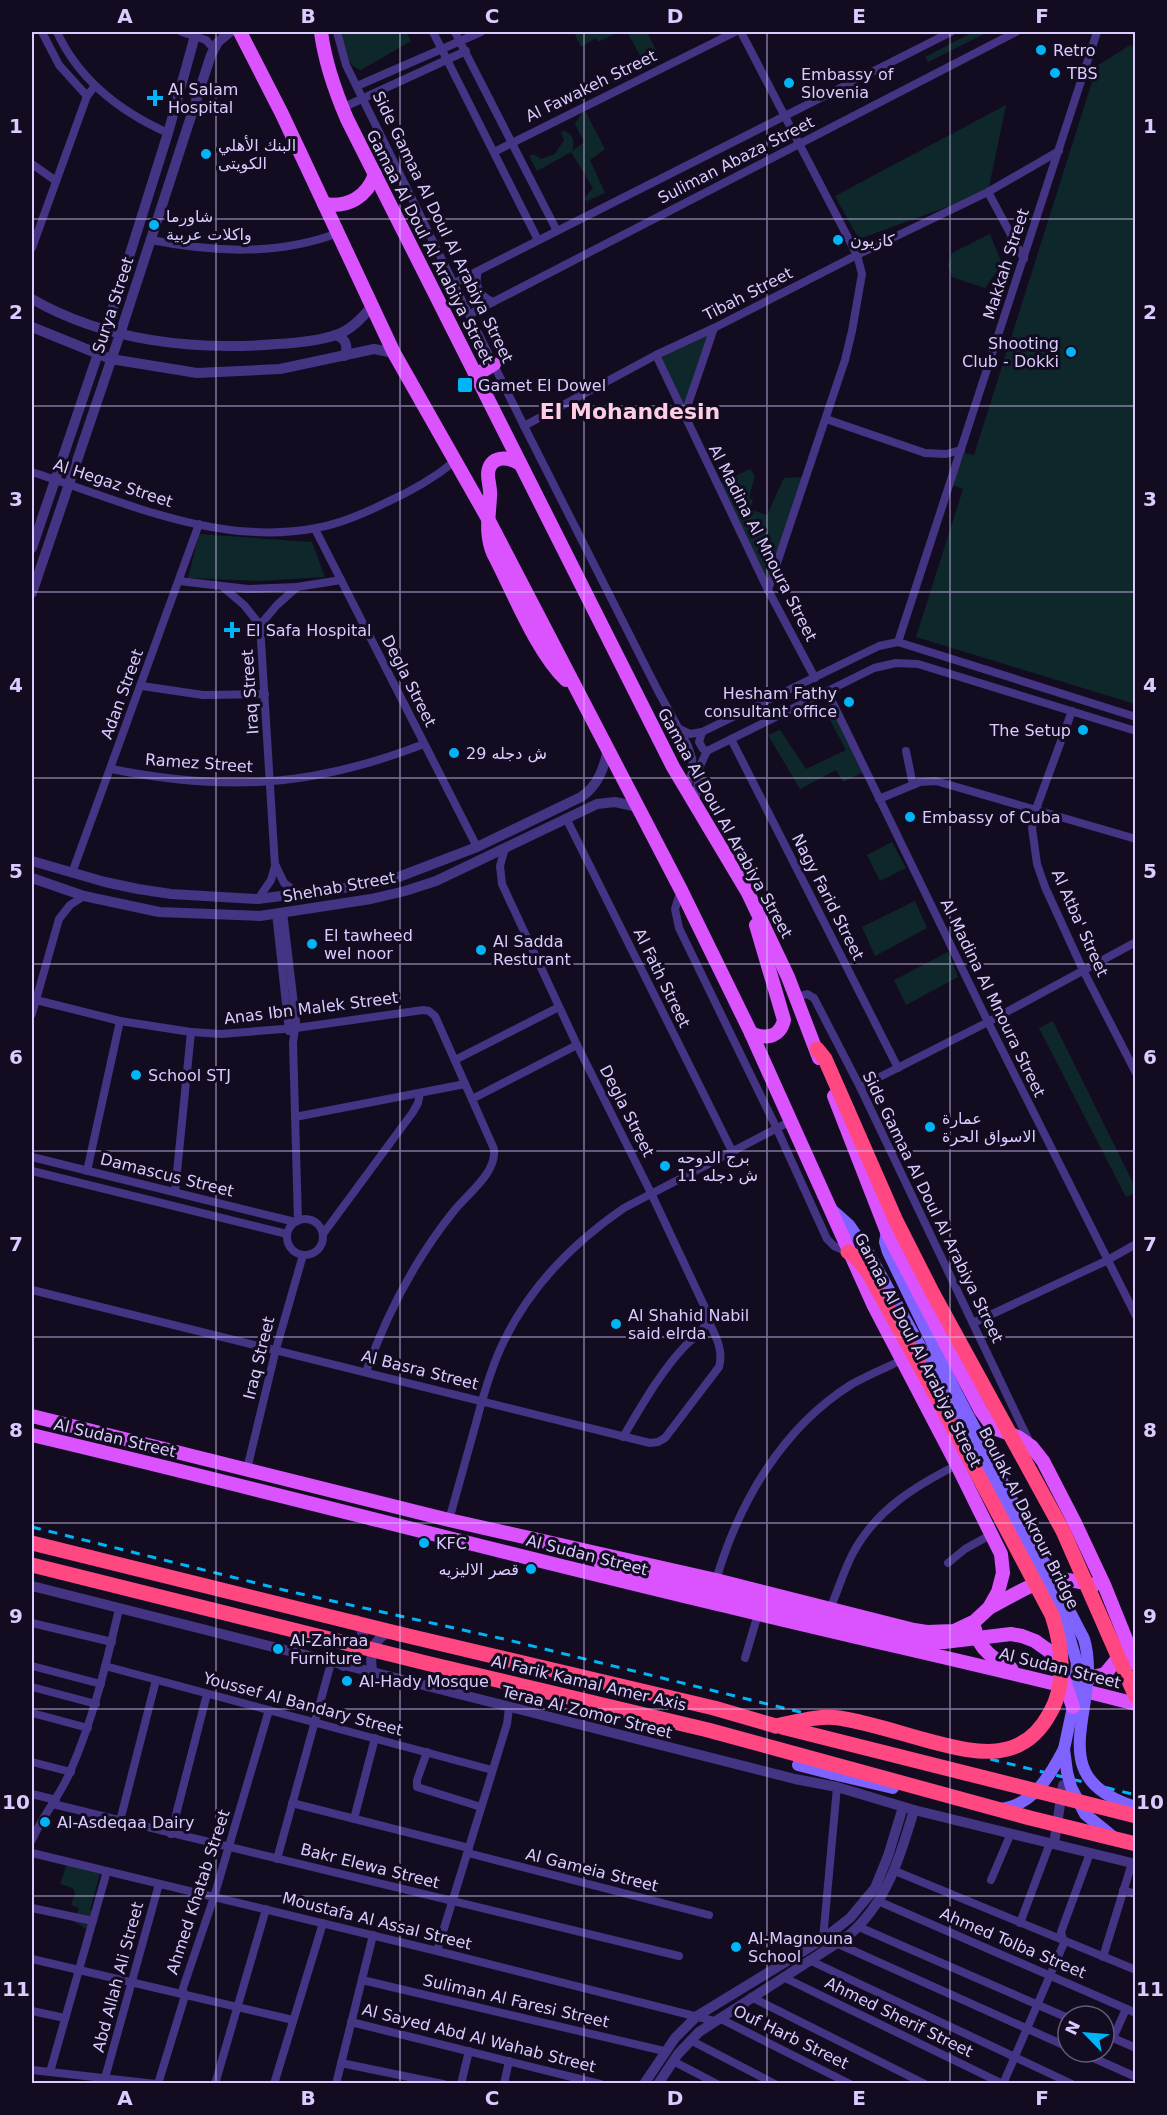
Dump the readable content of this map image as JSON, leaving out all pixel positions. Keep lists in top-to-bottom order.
{
  "streets": {
    "highway": ["Al Farik Kamal Amer Axis"],
    "main road": ["Gamaa Al Doul Al Arabiya Street", "Al Sudan Street", "Boulak Al Dakrour Bridge"],
    "street": [
      "Al Fawakeh Street",
      "Suliman Abaza Street",
      "Side Gamaa Al Doul Al Arabiya Street",
      "Makkah Street",
      "Tibah Street",
      "Surya Street",
      "Al Hegaz Street",
      "Al Madina Al Mnoura Street",
      "Degla Street",
      "Iraq Street",
      "Adan Street",
      "Ramez Street",
      "Shehab Street",
      "Nagy Farid Street",
      "Al Atba' Street",
      "Al Fath Street",
      "Anas Ibn Malek Street",
      "Damascus Street",
      "Al Basra Street",
      "Youssef Al Bandary Street",
      "Teraa Al Zomor Street",
      "Bakr Elewa Street",
      "Al Gameia Street",
      "Ahmed Khatab Street",
      "Moustafa Al Assal Street",
      "Ahmed Tolba Street",
      "Abd Allah Ali Street",
      "Suliman Al Faresi Street",
      "Ahmed Sherif Street",
      "Ouf Harb Street",
      "Al Sayed Abd Al Wahab Street"
    ]
  },
  "crossings": [
    ["Suliman Abaza Street", "Side Gamaa Al Doul Al Arabiya Street"],
    ["Side Gamaa Al Doul Al Arabiya Street", "Gamaa Al Doul Al Arabiya Street"],
    ["Side Gamaa Al Doul Al Arabiya Street", "Tibah Street"],
    ["Gamaa Al Doul Al Arabiya Street", "Al Hegaz Street"],
    ["Gamaa Al Doul Al Arabiya Street", "Shehab Street"],
    ["Gamaa Al Doul Al Arabiya Street", "Al Sudan Street"],
    ["Gamaa Al Doul Al Arabiya Street", "Boulak Al Dakrour Bridge"],
    ["Makkah Street", "Tibah Street"],
    ["Tibah Street", "Al Madina Al Mnoura Street"],
    ["Surya Street", "Al Hegaz Street"],
    ["Al Hegaz Street", "Degla Street"],
    ["Al Hegaz Street", "Adan Street"],
    ["Degla Street", "Ramez Street"],
    ["Degla Street", "Shehab Street"],
    ["Degla Street", "Al Basra Street"],
    ["Iraq Street", "Ramez Street"],
    ["Iraq Street", "Shehab Street"],
    ["Iraq Street", "Damascus Street"],
    ["Iraq Street", "Al Basra Street"],
    ["Iraq Street", "Al Sudan Street"],
    ["Adan Street", "Ramez Street"],
    ["Adan Street", "Shehab Street"],
    ["Shehab Street", "Al Fath Street"],
    ["Anas Ibn Malek Street", "Al Basra Street"],
    ["Boulak Al Dakrour Bridge", "Al Farik Kamal Amer Axis"],
    ["Youssef Al Bandary Street", "Ahmed Khatab Street"],
    ["Bakr Elewa Street", "Ahmed Khatab Street"],
    ["Ahmed Khatab Street", "Moustafa Al Assal Street"],
    ["Moustafa Al Assal Street", "Abd Allah Ali Street"],
    ["Moustafa Al Assal Street", "Ouf Harb Street"]
  ],
  "districts": ["El Mohandesin"],
  "places": {
    "other": [
      "Retro",
      "TBS",
      "Embassy of Slovenia",
      "البنك الأهلي الكويتى",
      "شاورما واكلات عربية",
      "كازيون",
      "Shooting Club - Dokki",
      "Hesham Fathy consultant office",
      "The Setup",
      "29 ش دجله",
      "Embassy of Cuba",
      "El tawheed wel noor",
      "Al Sadda Resturant",
      "School STJ",
      "عمارة الاسواق الحرة",
      "برج الدوحه 11 ش دجله",
      "Al Shahid Nabil said elrda",
      "KFC",
      "قصر الاليزيه",
      "Al-Zahraa Furniture",
      "Al-Hady Mosque",
      "Al-Asdeqaa Dairy",
      "Al-Magnouna School"
    ],
    "health": ["Al Salam Hospital", "El Safa Hospital"],
    "transit": ["Gamet El Dowel"]
  },
  "north": "top left",
  "grid": {
    "columns": [
      "A",
      "B",
      "C",
      "D",
      "E",
      "F"
    ],
    "rows": [
      "1",
      "2",
      "3",
      "4",
      "5",
      "6",
      "7",
      "8",
      "9",
      "10",
      "11"
    ]
  }
}
